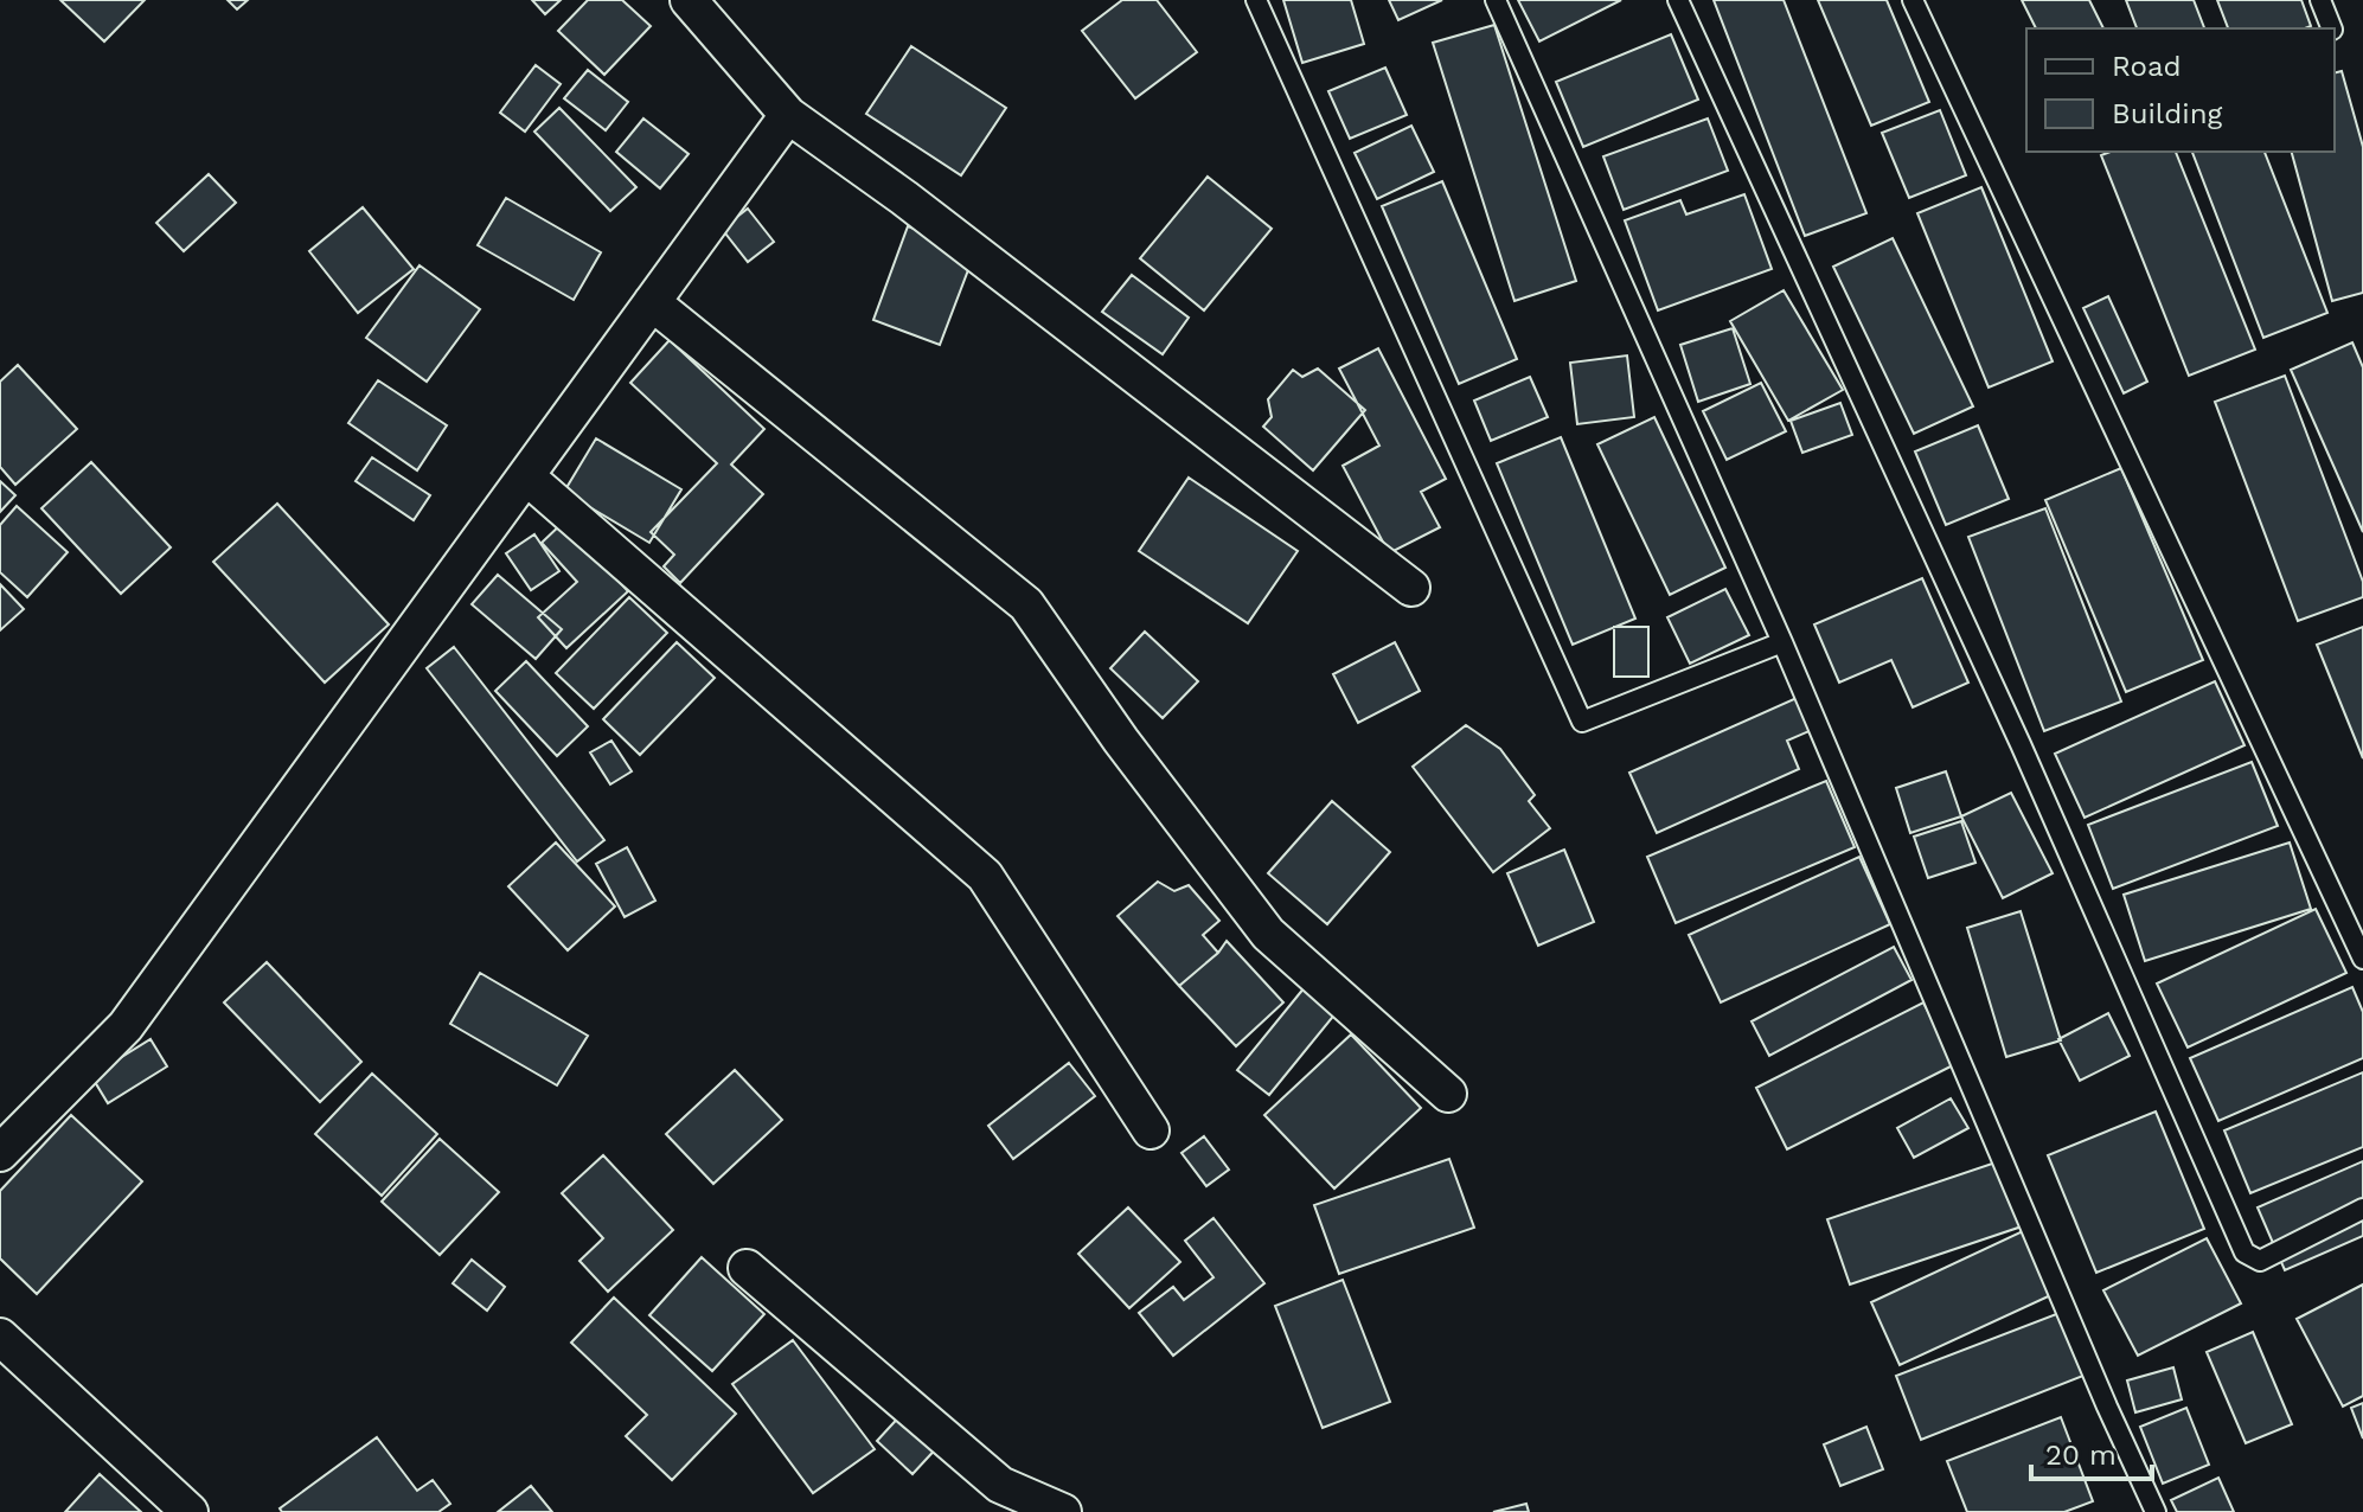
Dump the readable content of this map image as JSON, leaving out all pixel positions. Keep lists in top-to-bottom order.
{
  "legend": ["Road", "Building"],
  "scale_bar": "20 m"
}
